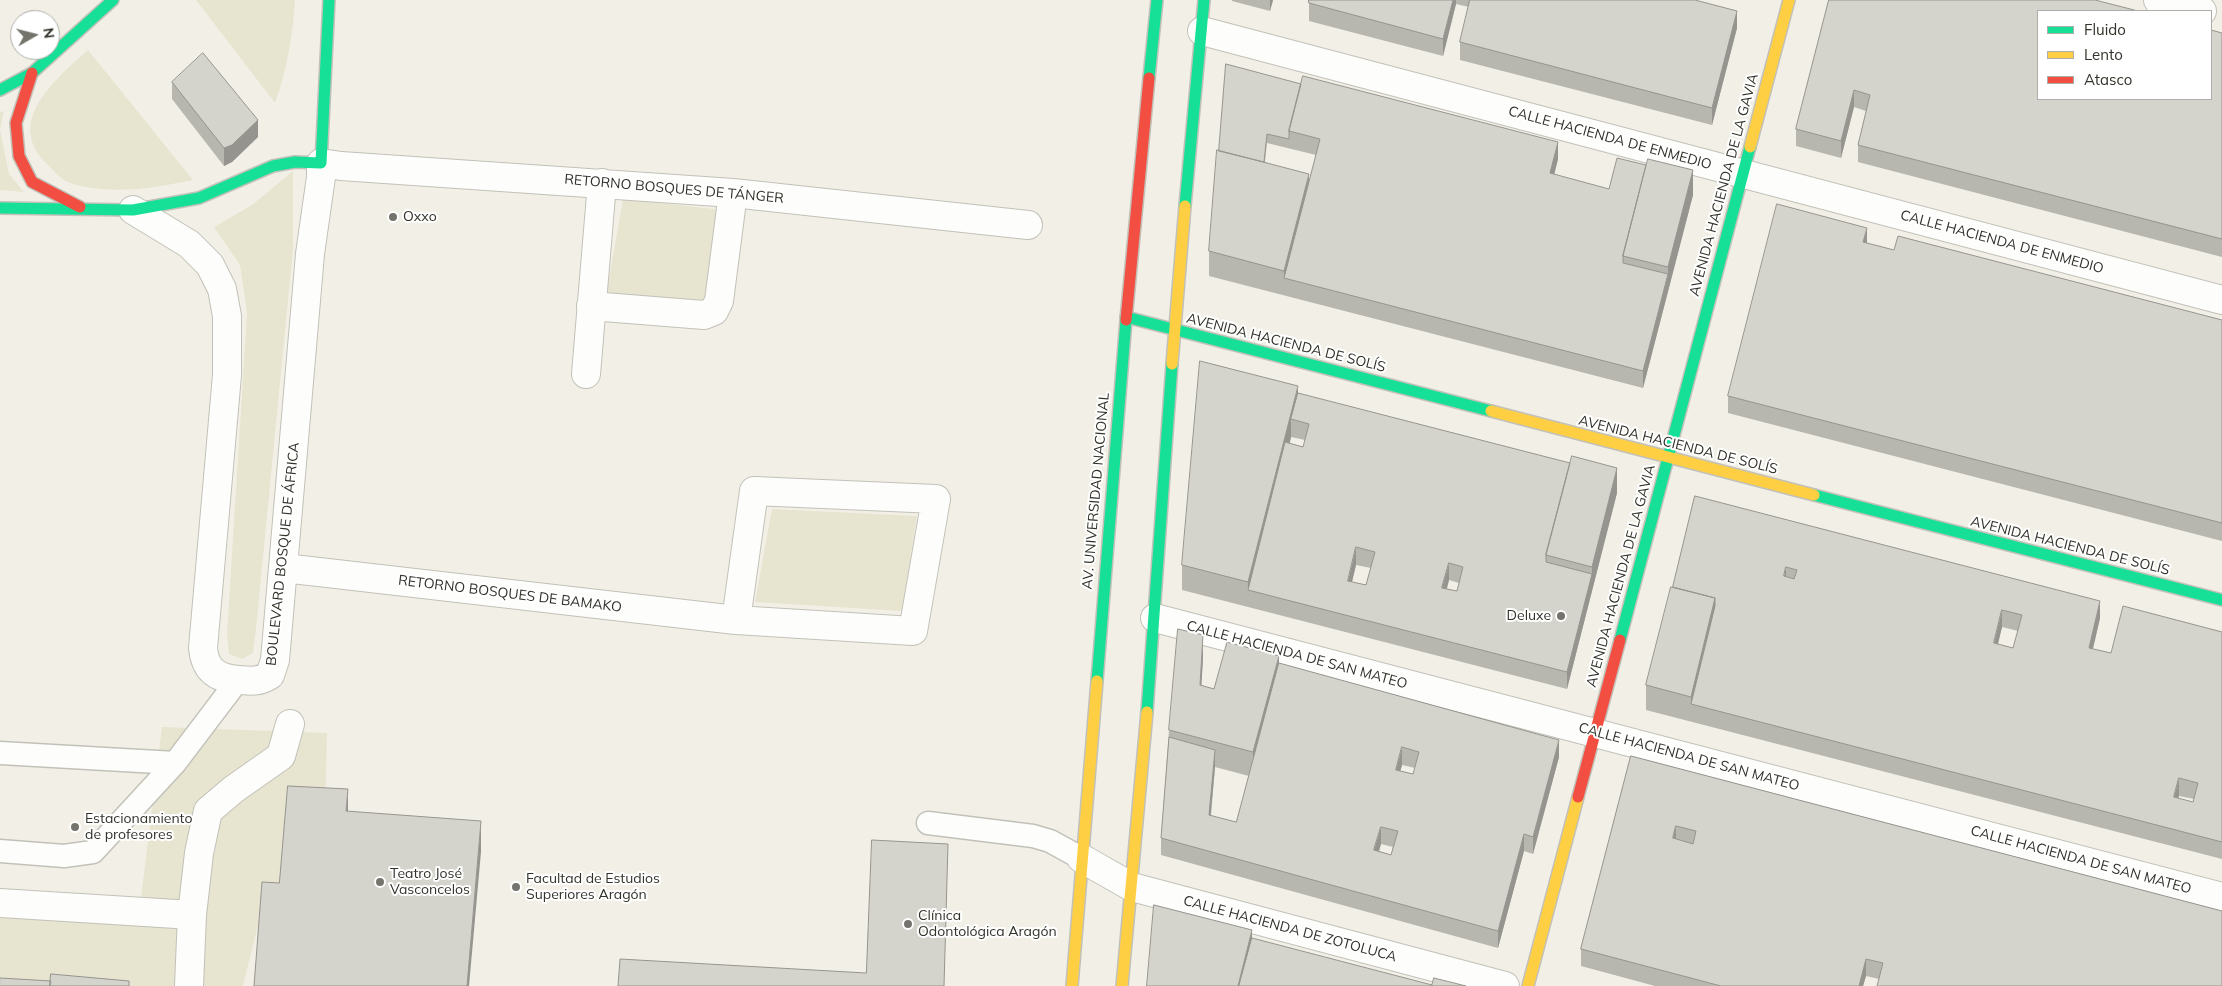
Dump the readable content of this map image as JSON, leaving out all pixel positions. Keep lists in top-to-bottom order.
{
  "streets": {
    "street": [
      "CALLE HACIENDA DE ENMEDIO",
      "AVENIDA HACIENDA DE LA GAVIA",
      "RETORNO BOSQUES DE TÁNGER",
      "AVENIDA HACIENDA DE SOLÍS",
      "AV. UNIVERSIDAD NACIONAL",
      "BOULEVARD BOSQUE DE ÁFRICA",
      "RETORNO BOSQUES DE BAMAKO",
      "CALLE HACIENDA DE SAN MATEO",
      "CALLE HACIENDA DE ZOTOLUCA"
    ]
  },
  "crossings": [
    ["CALLE HACIENDA DE ENMEDIO", "AVENIDA HACIENDA DE LA GAVIA"],
    ["AVENIDA HACIENDA DE LA GAVIA", "AVENIDA HACIENDA DE SOLÍS"],
    ["AVENIDA HACIENDA DE LA GAVIA", "CALLE HACIENDA DE SAN MATEO"],
    ["RETORNO BOSQUES DE TÁNGER", "BOULEVARD BOSQUE DE ÁFRICA"],
    ["AVENIDA HACIENDA DE SOLÍS", "AV. UNIVERSIDAD NACIONAL"],
    ["AV. UNIVERSIDAD NACIONAL", "CALLE HACIENDA DE ZOTOLUCA"],
    ["BOULEVARD BOSQUE DE ÁFRICA", "RETORNO BOSQUES DE BAMAKO"]
  ],
  "places": [
    "Oxxo",
    "Deluxe",
    "Estacionamiento de profesores",
    "Teatro José Vasconcelos",
    "Facultad de Estudios Superiores Aragón",
    "Clínica Odontológica Aragón"
  ],
  "legend": ["Fluido", "Lento", "Atasco"],
  "north": "right"
}
